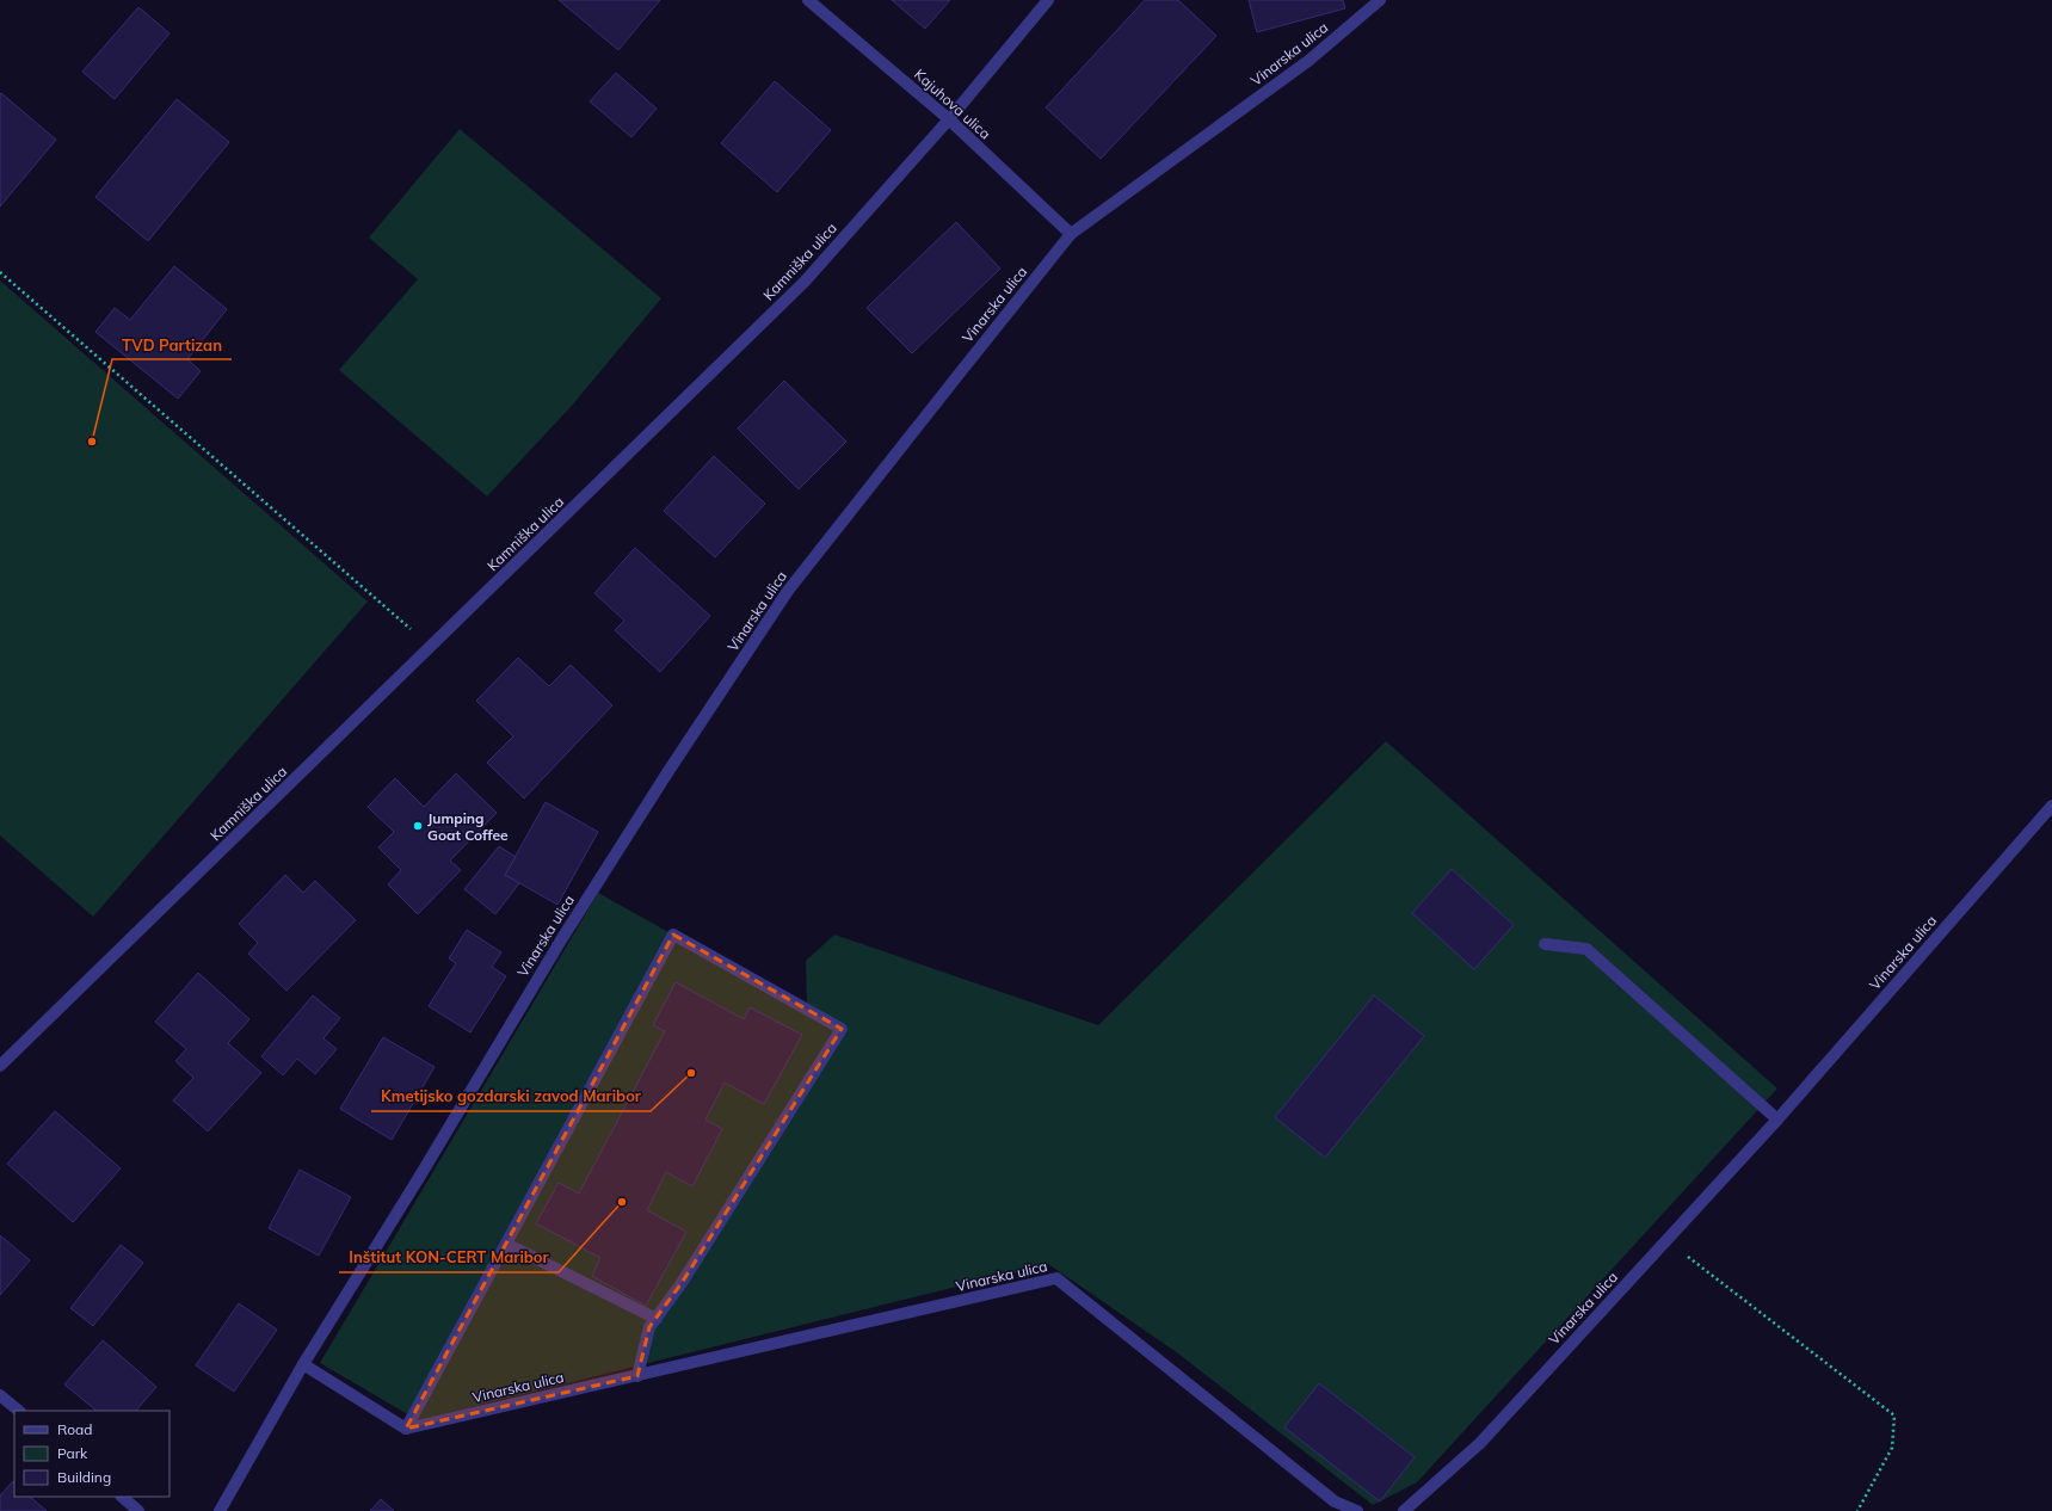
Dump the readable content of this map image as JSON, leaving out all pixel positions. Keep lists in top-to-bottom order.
{
  "streets": {
    "street": ["Vinarska ulica", "Kajuhova ulica", "Kamniška ulica"]
  },
  "crossings": [
    ["Vinarska ulica", "Kajuhova ulica"],
    ["Kajuhova ulica", "Kamniška ulica"]
  ],
  "places": [
    "TVD Partizan",
    "Jumping Goat Coffee",
    "Kmetijsko gozdarski zavod Maribor",
    "Inštitut KON-CERT Maribor"
  ],
  "legend": ["Road", "Park", "Building"]
}
